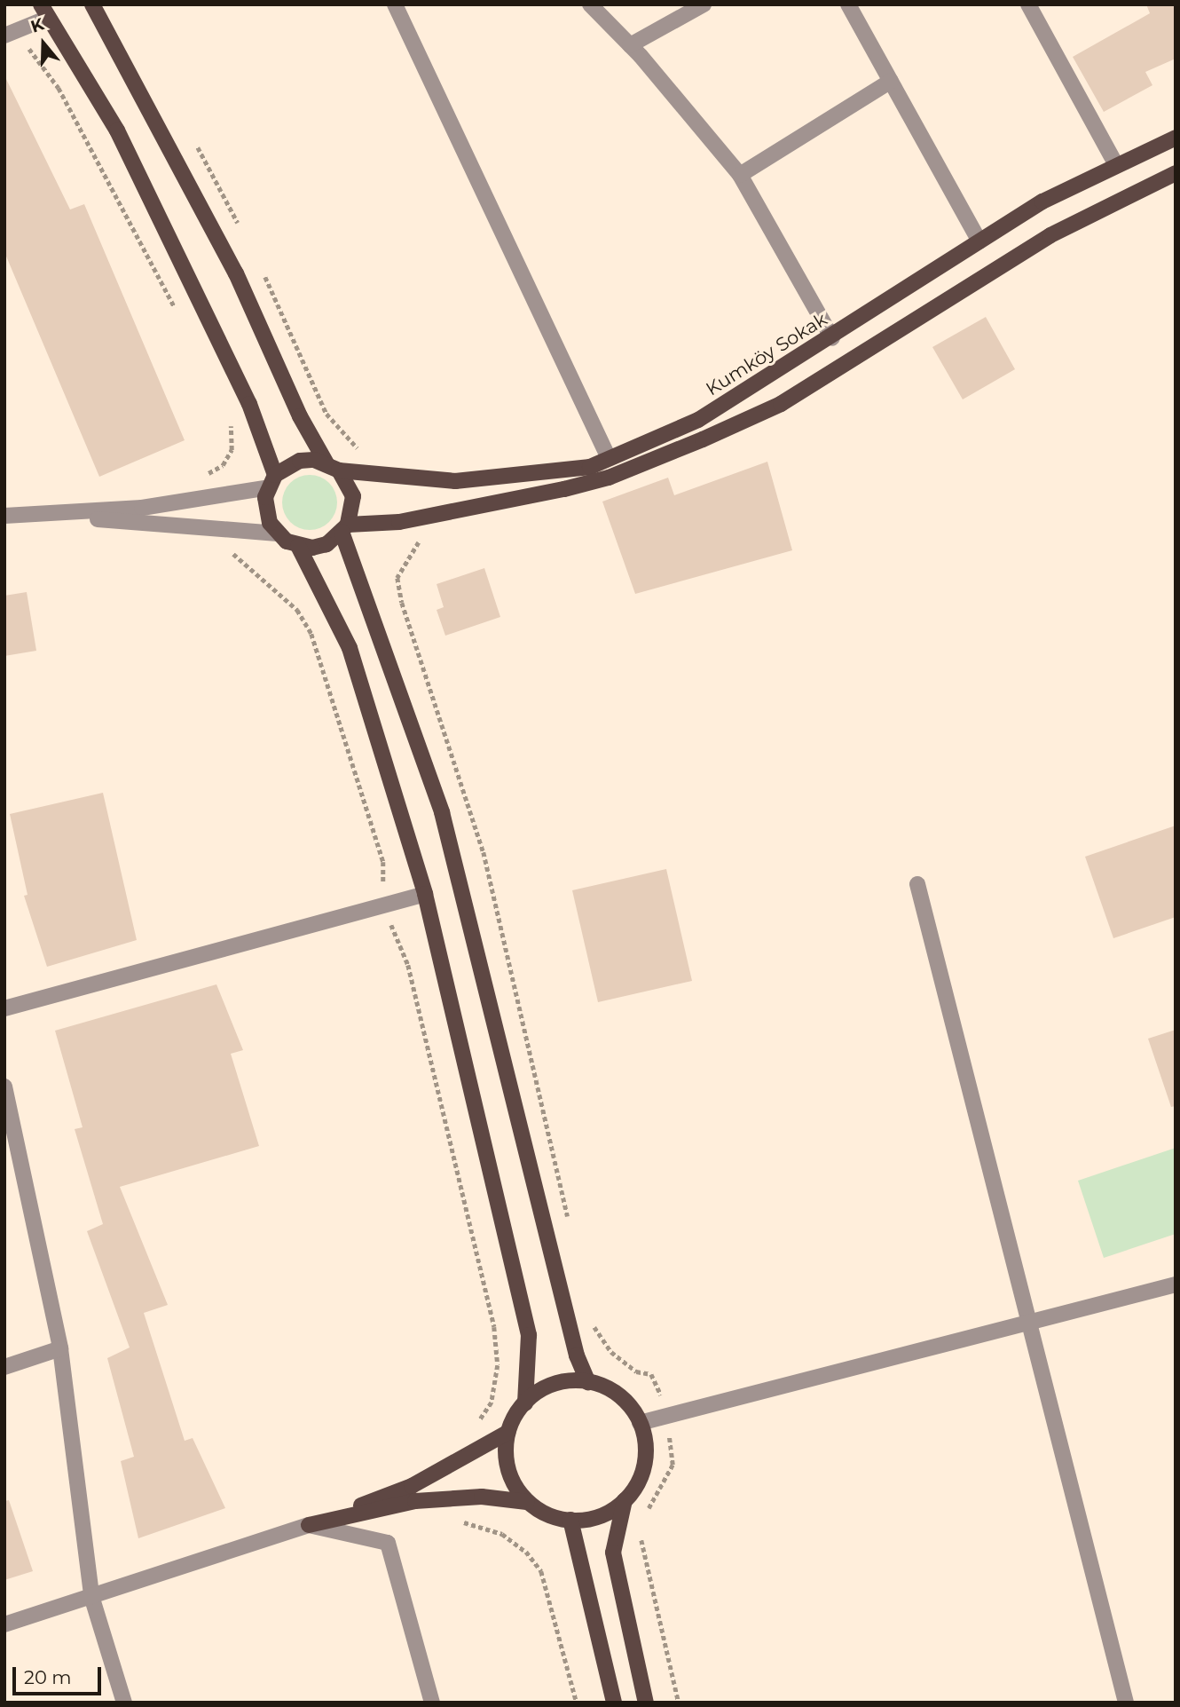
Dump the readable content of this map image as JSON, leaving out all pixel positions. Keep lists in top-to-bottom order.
{
  "streets": {
    "main road": ["Kumköy Sokak"]
  },
  "scale_bar": "20 m",
  "north": "top"
}
